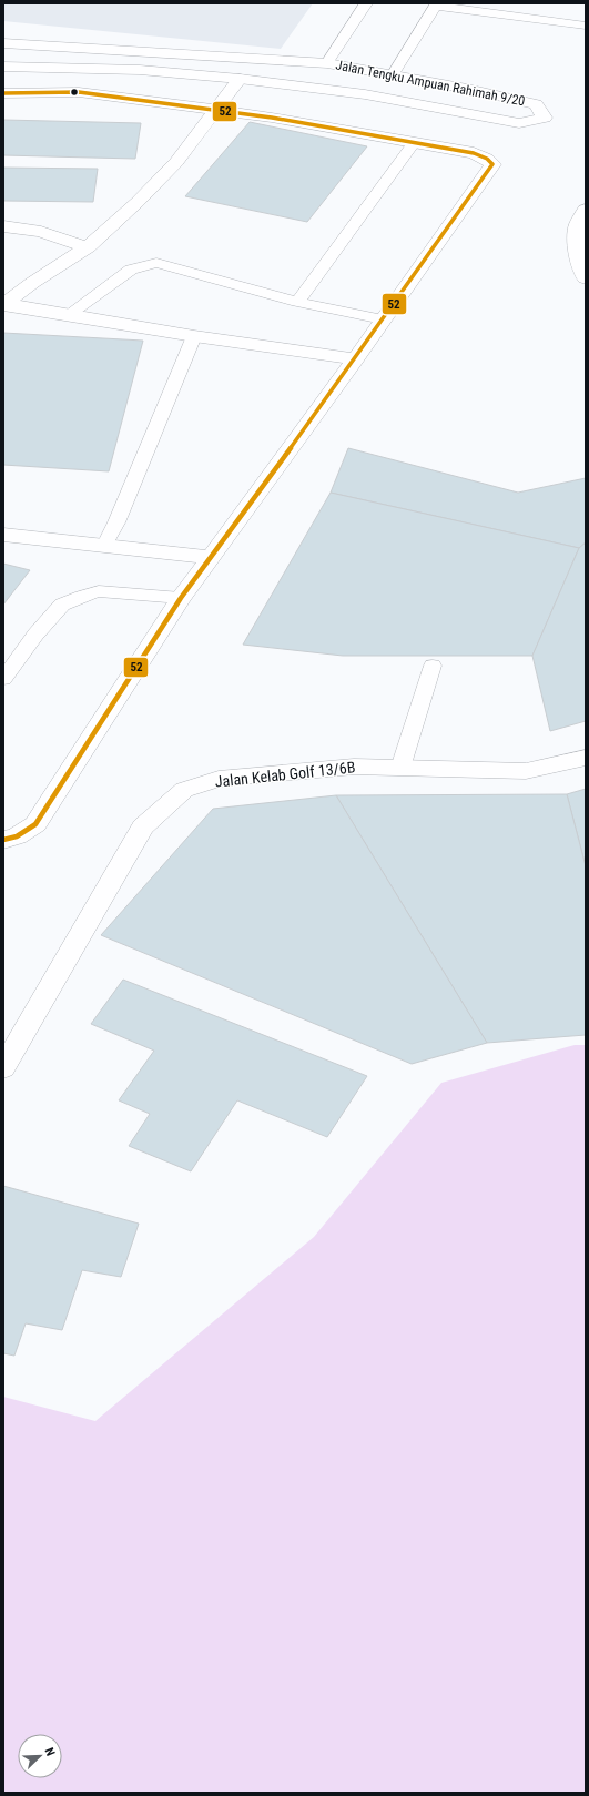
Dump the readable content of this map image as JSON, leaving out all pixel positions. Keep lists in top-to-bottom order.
{
  "streets": {
    "street": ["Jalan Tengku Ampuan Rahimah 9/20", "Jalan Kelab Golf 13/6B"]
  },
  "lines": ["transit line 52"],
  "north": "top right"
}
